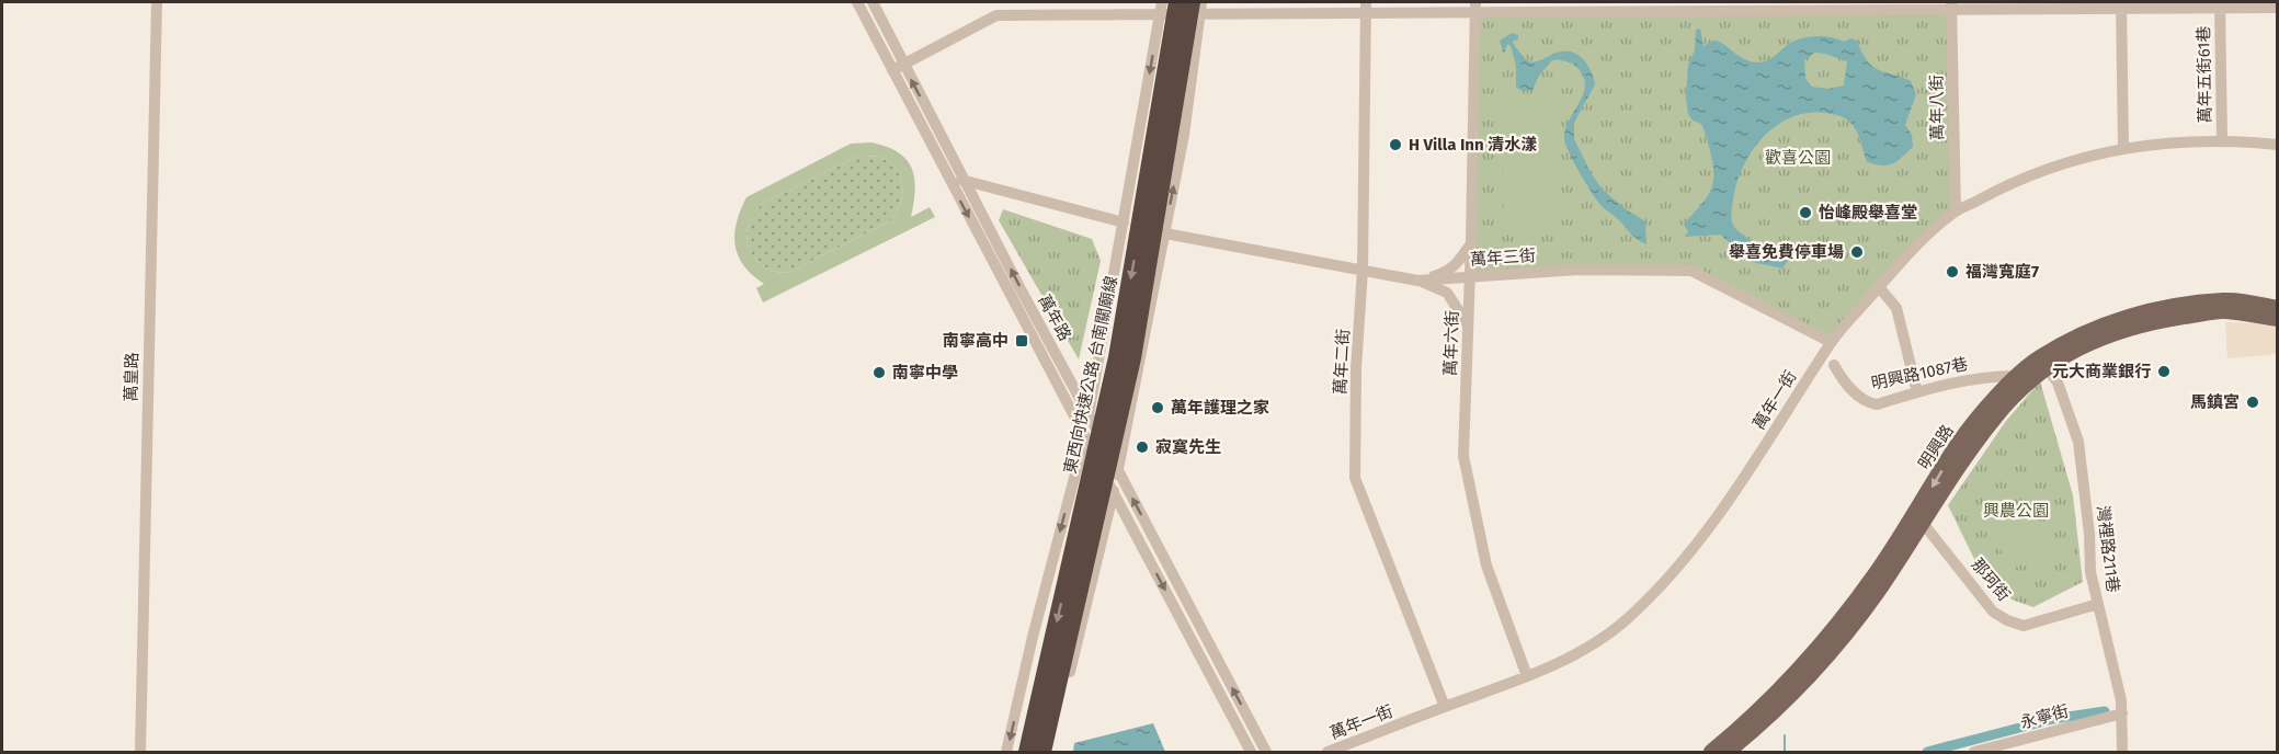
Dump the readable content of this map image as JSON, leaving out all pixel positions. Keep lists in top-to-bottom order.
{
  "streets": {
    "highway": ["東西向快速公路 台南關廟線"],
    "main road": ["明興路"],
    "street": [
      "萬年五街61巷",
      "萬年八街",
      "萬年三街",
      "萬年路",
      "萬年六街",
      "萬年二街",
      "明興路1087巷",
      "萬皇路",
      "萬年一街",
      "灣裡路211巷",
      "那珂街",
      "永寧街"
    ]
  },
  "crossings": [
    ["萬年五街61巷", "萬年一街"],
    ["萬年八街", "萬年一街"],
    ["萬年三街", "萬年六街"],
    ["萬年三街", "萬年二街"],
    ["萬年三街", "萬年一街"],
    ["萬年六街", "萬年一街"],
    ["萬年二街", "萬年一街"],
    ["明興路1087巷", "明興路"],
    ["明興路", "灣裡路211巷"],
    ["明興路", "那珂街"],
    ["灣裡路211巷", "那珂街"],
    ["灣裡路211巷", "永寧街"]
  ],
  "parks": ["歡喜公園", "興農公園"],
  "places": {
    "other": [
      "H Villa Inn 清水漾",
      "怡峰殿舉喜堂",
      "舉喜免費停車場",
      "福灣寬庭7",
      "元大商業銀行",
      "南寧中學",
      "馬鎮宮",
      "萬年護理之家",
      "寂寞先生"
    ],
    "transit": ["南寧高中"]
  }
}
